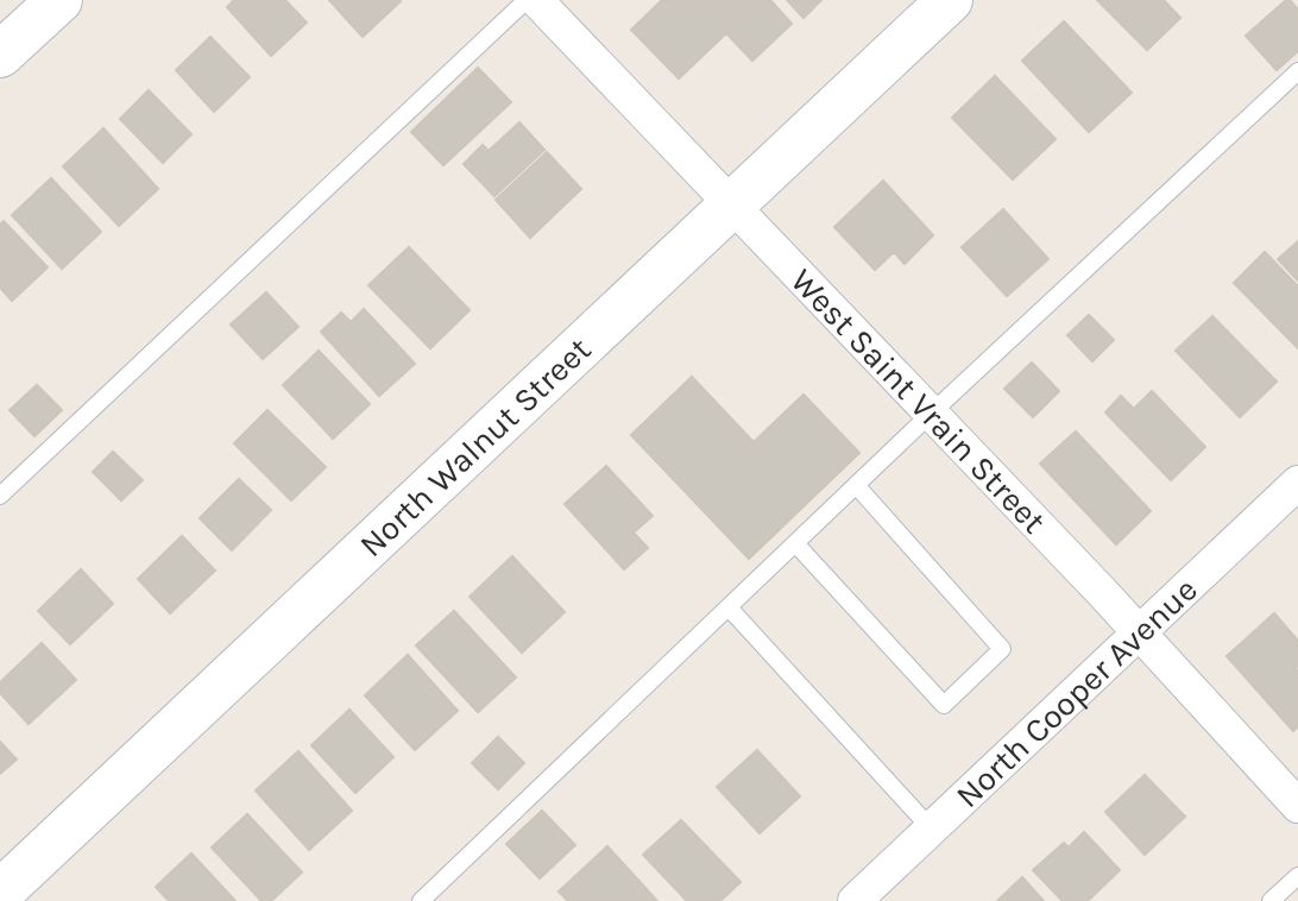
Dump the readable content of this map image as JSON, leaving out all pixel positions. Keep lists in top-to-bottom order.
{
  "streets": {
    "main road": ["North Walnut Street"],
    "street": ["West Saint Vrain Street", "North Cooper Avenue"]
  },
  "crossings": [
    ["West Saint Vrain Street", "North Walnut Street"],
    ["West Saint Vrain Street", "North Cooper Avenue"]
  ]
}
